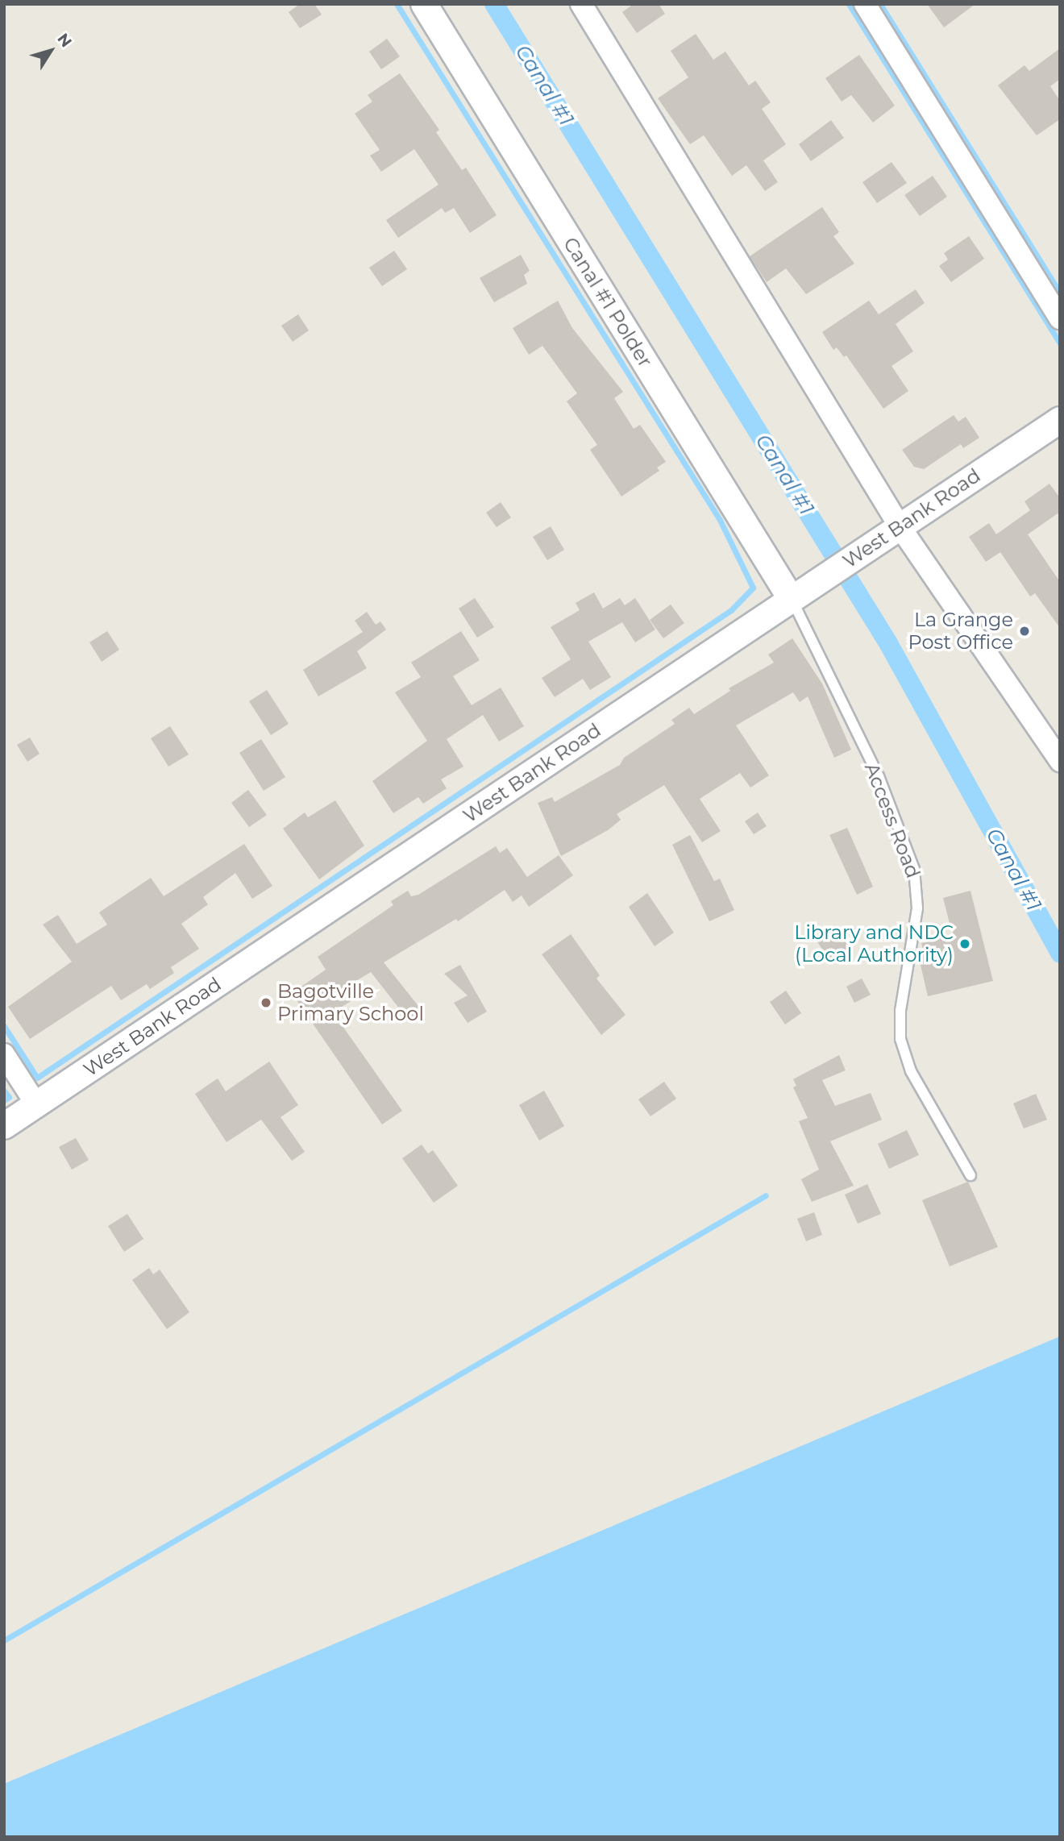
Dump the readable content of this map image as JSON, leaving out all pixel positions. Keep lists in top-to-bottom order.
{
  "streets": {
    "street": ["Canal #1 Polder", "West Bank Road"],
    "lane": ["Access Road"]
  },
  "crossings": [
    ["Canal #1 Polder", "West Bank Road"],
    ["Canal #1 Polder", "Access Road"],
    ["West Bank Road", "Access Road"]
  ],
  "water": ["Canal #1"],
  "places": ["La Grange Post Office", "Library and NDC (Local Authority)", "Bagotville Primary School"],
  "north": "top right"
}
